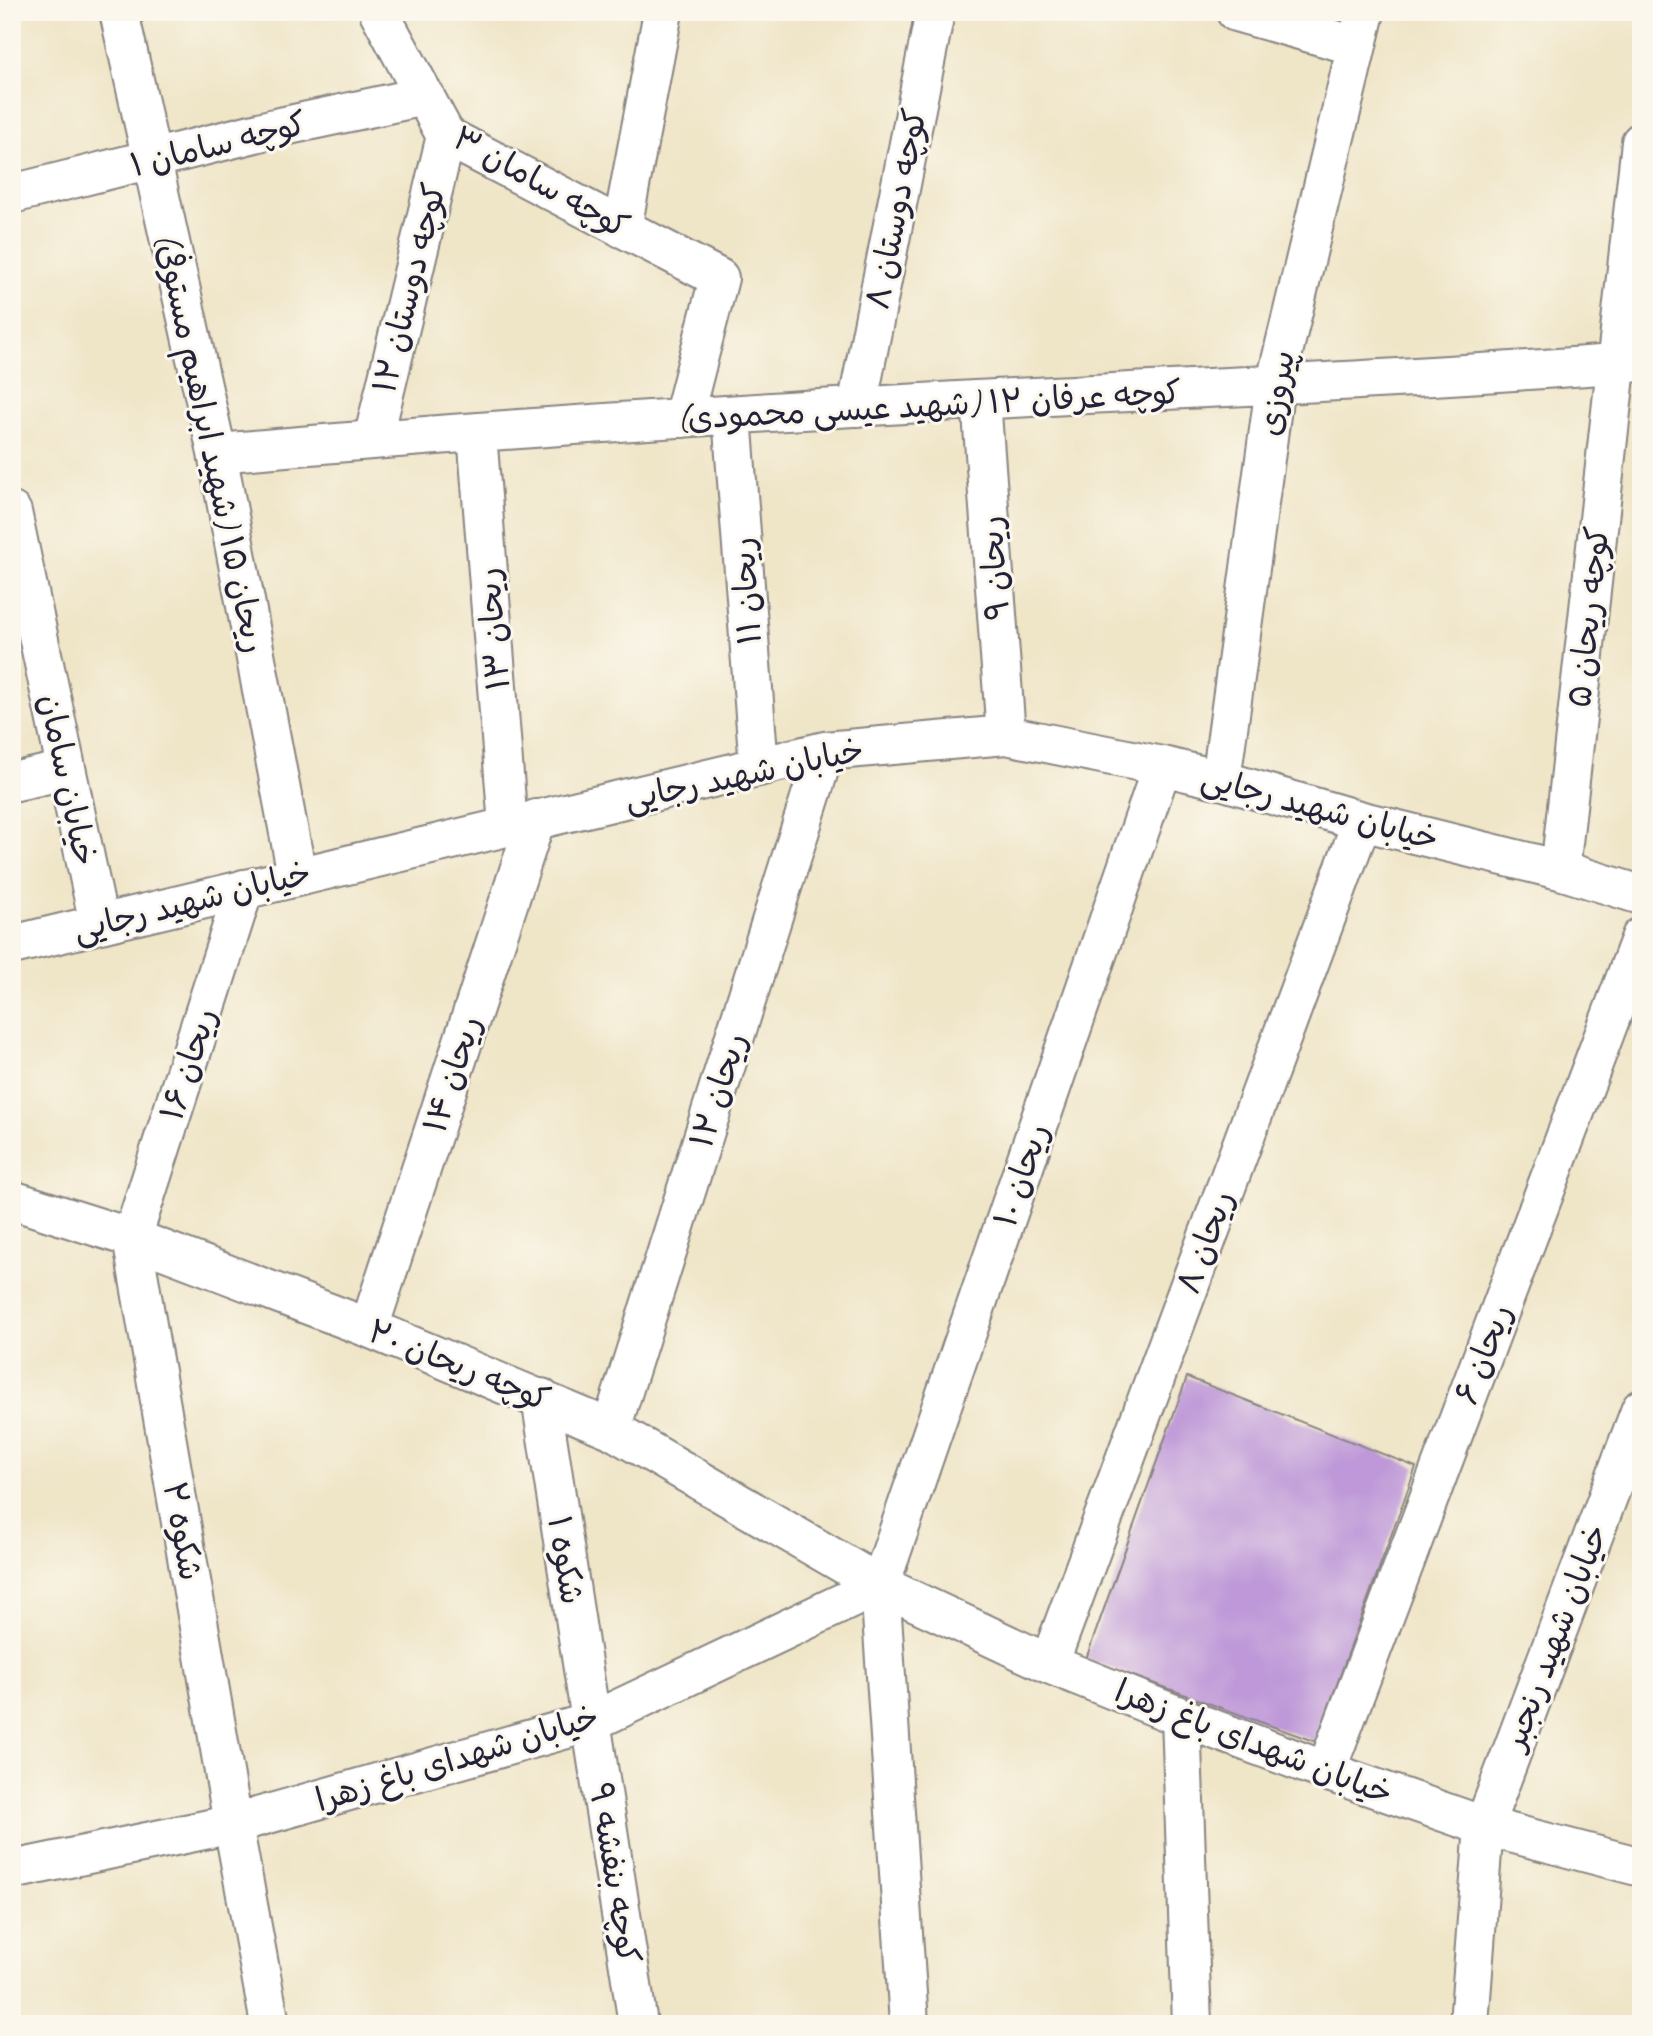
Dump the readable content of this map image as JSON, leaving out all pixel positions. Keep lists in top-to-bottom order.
{
  "streets": {
    "street": [
      "کوچه سامان ۱",
      "کوچه سامان ۳",
      "کوچه دوستان ۸",
      "کوچه دوستان ۱۲",
      "پیروزی",
      "کوچه عرفان ۱۲ (شهید عیسی محمودی)",
      "ریحان ۱۵ (شهید ابراهیم مستوفی)",
      "ریحان ۹",
      "ریحان ۱۱",
      "کوچه ریحان ۵",
      "ریحان ۱۳",
      "خیابان شهید رجایی",
      "خیابان سامان",
      "ریحان ۱۶",
      "ریحان ۱۴",
      "ریحان ۱۲",
      "ریحان ۱۰",
      "ریحان ۸",
      "ریحان ۶",
      "کوچه ریحان ۲۰",
      "شکوه ۲",
      "شکوه ۱",
      "خیابان شهید رنجبر",
      "خیابان شهدای باغ‌ زهرا",
      "خیابان شهدای باغ زهرا",
      "کوچه بنفشه ۹"
    ]
  },
  "crossings": [
    ["کوچه سامان ۱", "کوچه سامان ۳"],
    ["کوچه سامان ۱", "ریحان ۱۵ (شهید ابراهیم مستوفی)"],
    ["کوچه سامان ۳", "کوچه دوستان ۱۲"],
    ["کوچه سامان ۳", "کوچه عرفان ۱۲ (شهید عیسی محمودی)"],
    ["کوچه دوستان ۸", "کوچه عرفان ۱۲ (شهید عیسی محمودی)"],
    ["کوچه دوستان ۱۲", "کوچه عرفان ۱۲ (شهید عیسی محمودی)"],
    ["پیروزی", "کوچه عرفان ۱۲ (شهید عیسی محمودی)"],
    ["پیروزی", "خیابان شهید رجایی"],
    ["کوچه عرفان ۱۲ (شهید عیسی محمودی)", "ریحان ۱۵ (شهید ابراهیم مستوفی)"],
    ["کوچه عرفان ۱۲ (شهید عیسی محمودی)", "ریحان ۹"],
    ["کوچه عرفان ۱۲ (شهید عیسی محمودی)", "ریحان ۱۱"],
    ["کوچه عرفان ۱۲ (شهید عیسی محمودی)", "کوچه ریحان ۵"],
    ["کوچه عرفان ۱۲ (شهید عیسی محمودی)", "ریحان ۱۳"],
    ["ریحان ۱۵ (شهید ابراهیم مستوفی)", "خیابان شهید رجایی"],
    ["ریحان ۹", "خیابان شهید رجایی"],
    ["ریحان ۱۱", "خیابان شهید رجایی"],
    ["کوچه ریحان ۵", "خیابان شهید رجایی"],
    ["ریحان ۱۳", "خیابان شهید رجایی"],
    ["ریحان ۱۳", "ریحان ۱۴"],
    ["خیابان شهید رجایی", "خیابان سامان"],
    ["خیابان شهید رجایی", "ریحان ۱۶"],
    ["خیابان شهید رجایی", "ریحان ۱۴"],
    ["خیابان شهید رجایی", "ریحان ۱۲"],
    ["خیابان شهید رجایی", "ریحان ۱۰"],
    ["خیابان شهید رجایی", "ریحان ۸"],
    ["ریحان ۱۶", "کوچه ریحان ۲۰"],
    ["ریحان ۱۶", "شکوه ۲"],
    ["ریحان ۱۴", "کوچه ریحان ۲۰"],
    ["ریحان ۱۲", "کوچه ریحان ۲۰"],
    ["ریحان ۱۰", "کوچه ریحان ۲۰"],
    ["ریحان ۱۰", "خیابان شهدای باغ‌ زهرا"],
    ["ریحان ۱۰", "خیابان شهدای باغ زهرا"],
    ["ریحان ۸", "خیابان شهدای باغ‌ زهرا"],
    ["ریحان ۶", "خیابان شهدای باغ‌ زهرا"],
    ["کوچه ریحان ۲۰", "شکوه ۲"],
    ["کوچه ریحان ۲۰", "شکوه ۱"],
    ["کوچه ریحان ۲۰", "خیابان شهدای باغ‌ زهرا"],
    ["کوچه ریحان ۲۰", "خیابان شهدای باغ زهرا"],
    ["شکوه ۲", "خیابان شهدای باغ زهرا"],
    ["شکوه ۱", "خیابان شهدای باغ زهرا"],
    ["شکوه ۱", "کوچه بنفشه ۹"],
    ["خیابان شهید رنجبر", "خیابان شهدای باغ‌ زهرا"],
    ["خیابان شهدای باغ‌ زهرا", "خیابان شهدای باغ زهرا"],
    ["خیابان شهدای باغ زهرا", "کوچه بنفشه ۹"]
  ]
}
